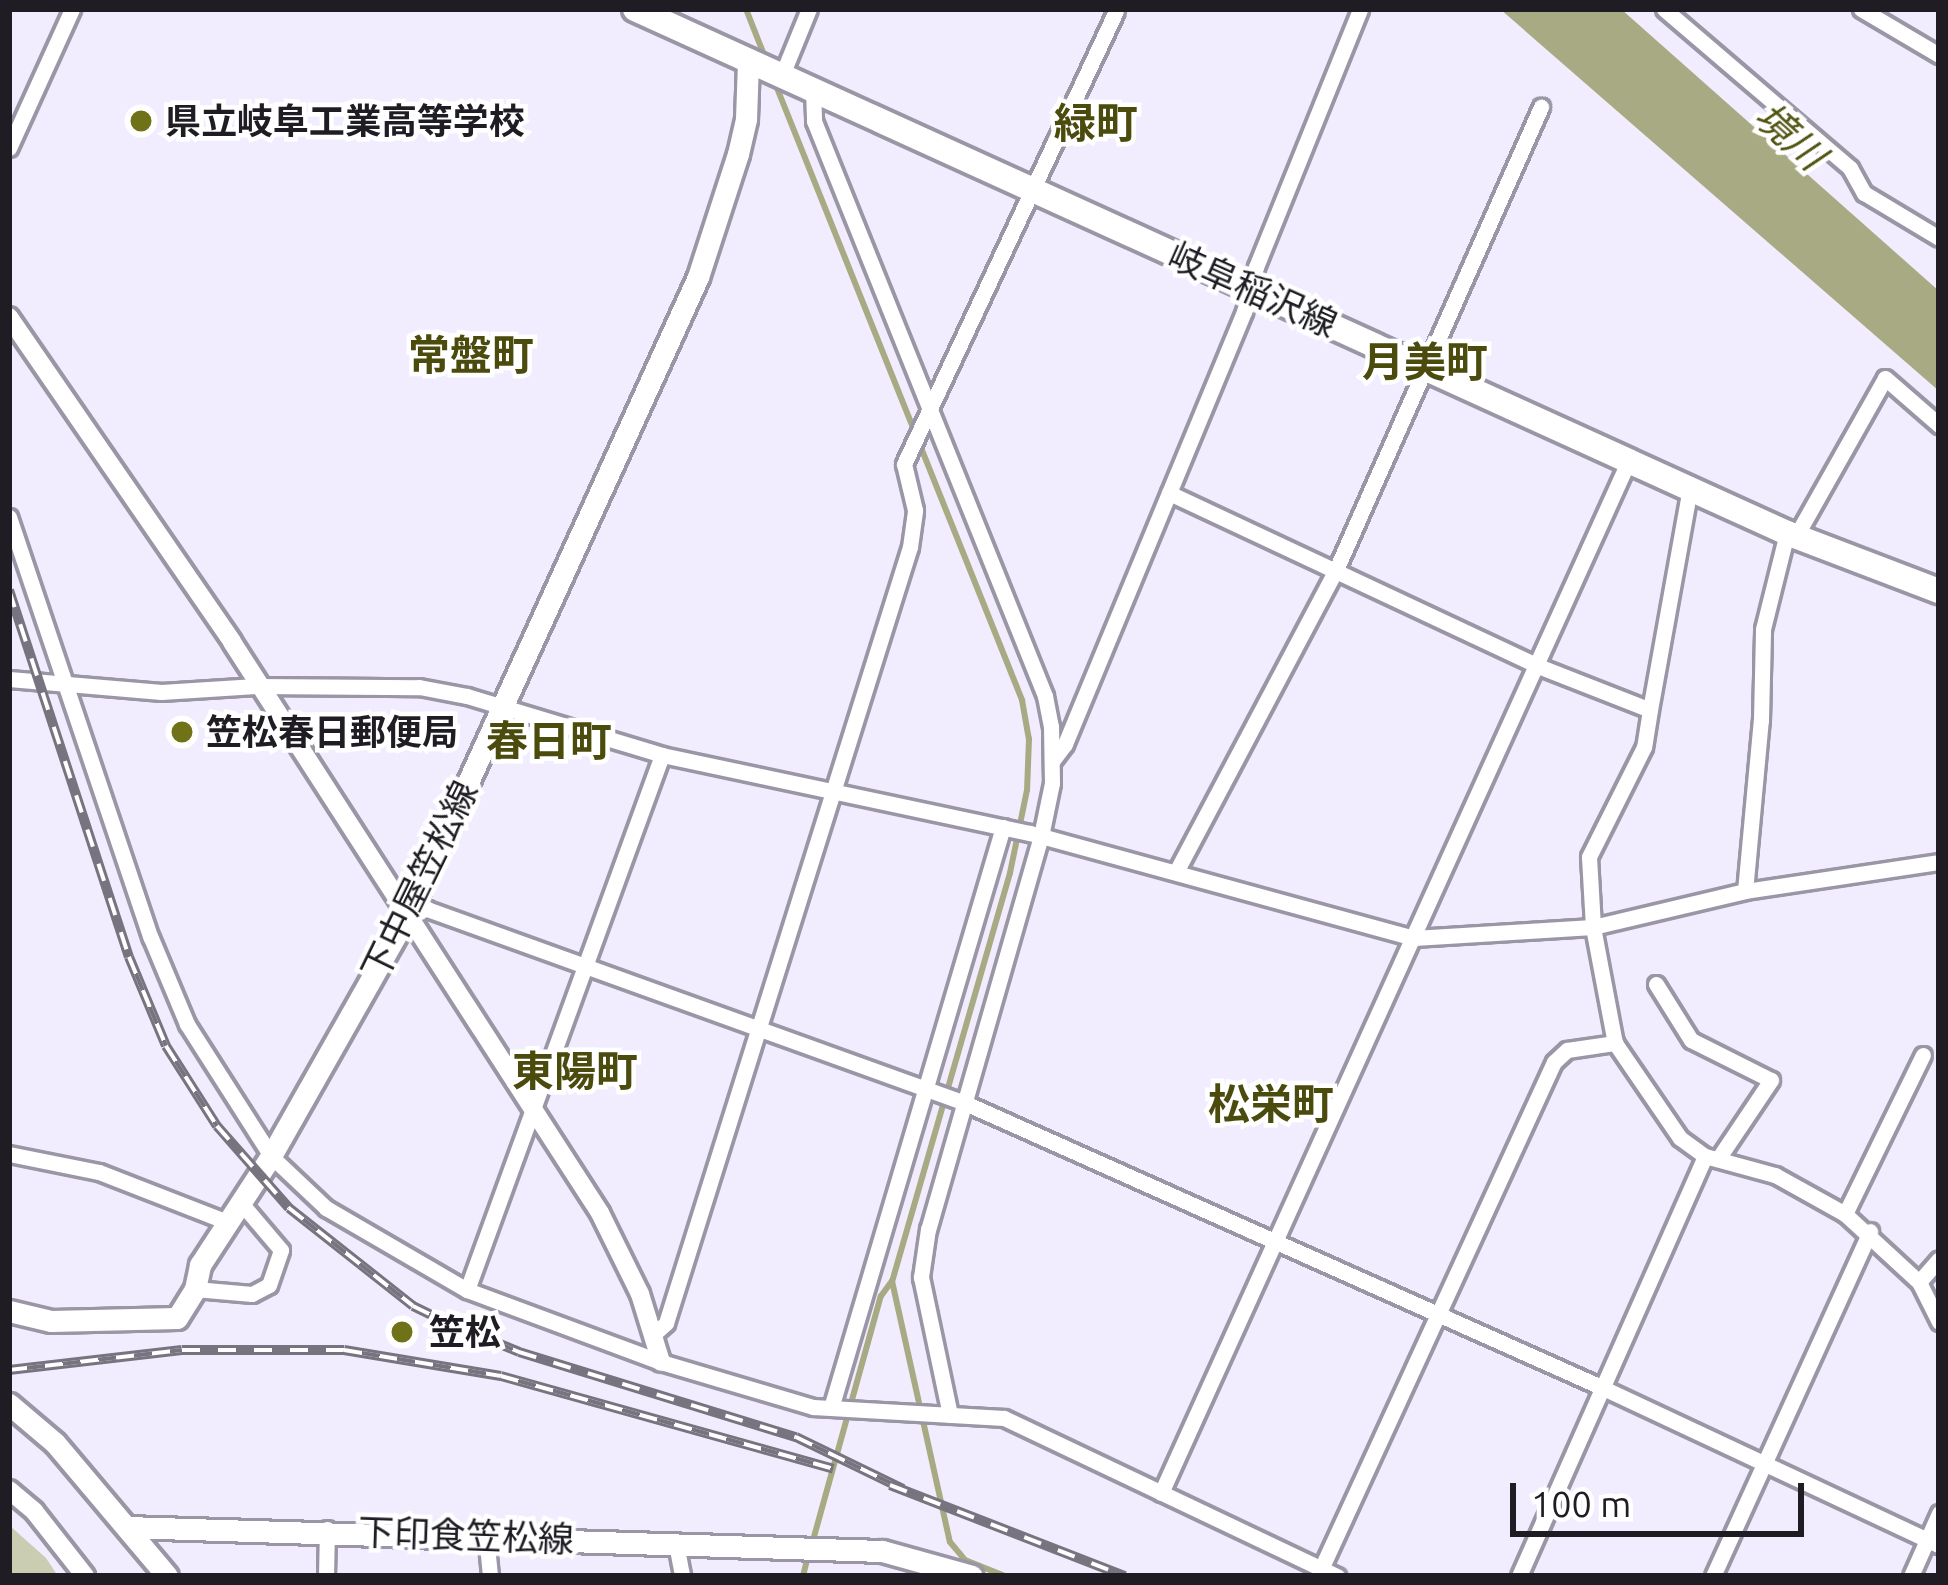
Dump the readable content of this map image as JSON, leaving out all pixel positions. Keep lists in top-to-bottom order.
{
  "streets": {
    "main road": ["岐阜稲沢線", "下中屋笠松線", "下印食笠松線"]
  },
  "crossings": [
    ["岐阜稲沢線", "下中屋笠松線"]
  ],
  "districts": [
    "緑町",
    "常盤町",
    "月美町",
    "春日町",
    "東陽町",
    "松栄町"
  ],
  "water": ["境川"],
  "places": ["県立岐阜工業高等学校", "笠松春日郵便局", "笠松"],
  "scale_bar": "100 m"
}
